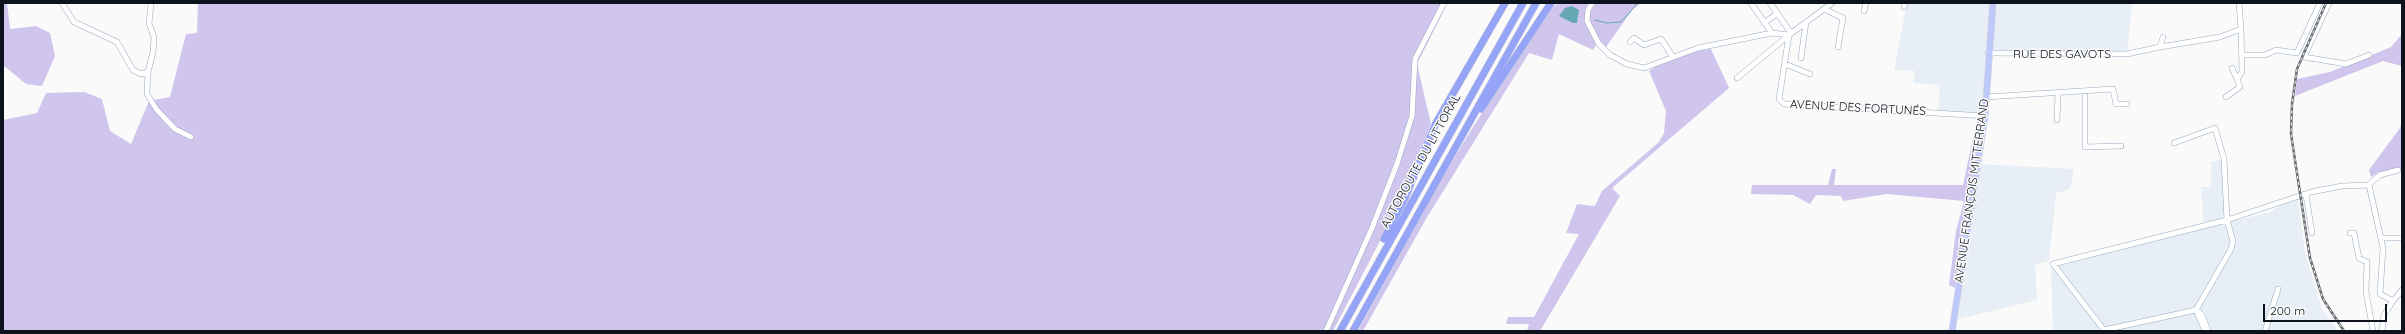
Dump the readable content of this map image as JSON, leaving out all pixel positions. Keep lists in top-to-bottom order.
{
  "streets": {
    "highway": ["AUTOROUTE DU LITTORAL"],
    "main road": ["AVENUE FRANÇOIS MITTERRAND"],
    "street": ["RUE DES GAVOTS", "AVENUE DES FORTUNÉS"]
  },
  "crossings": [
    ["RUE DES GAVOTS", "AVENUE FRANÇOIS MITTERRAND"],
    ["AVENUE DES FORTUNÉS", "AVENUE FRANÇOIS MITTERRAND"]
  ],
  "scale_bar": "200 m"
}
